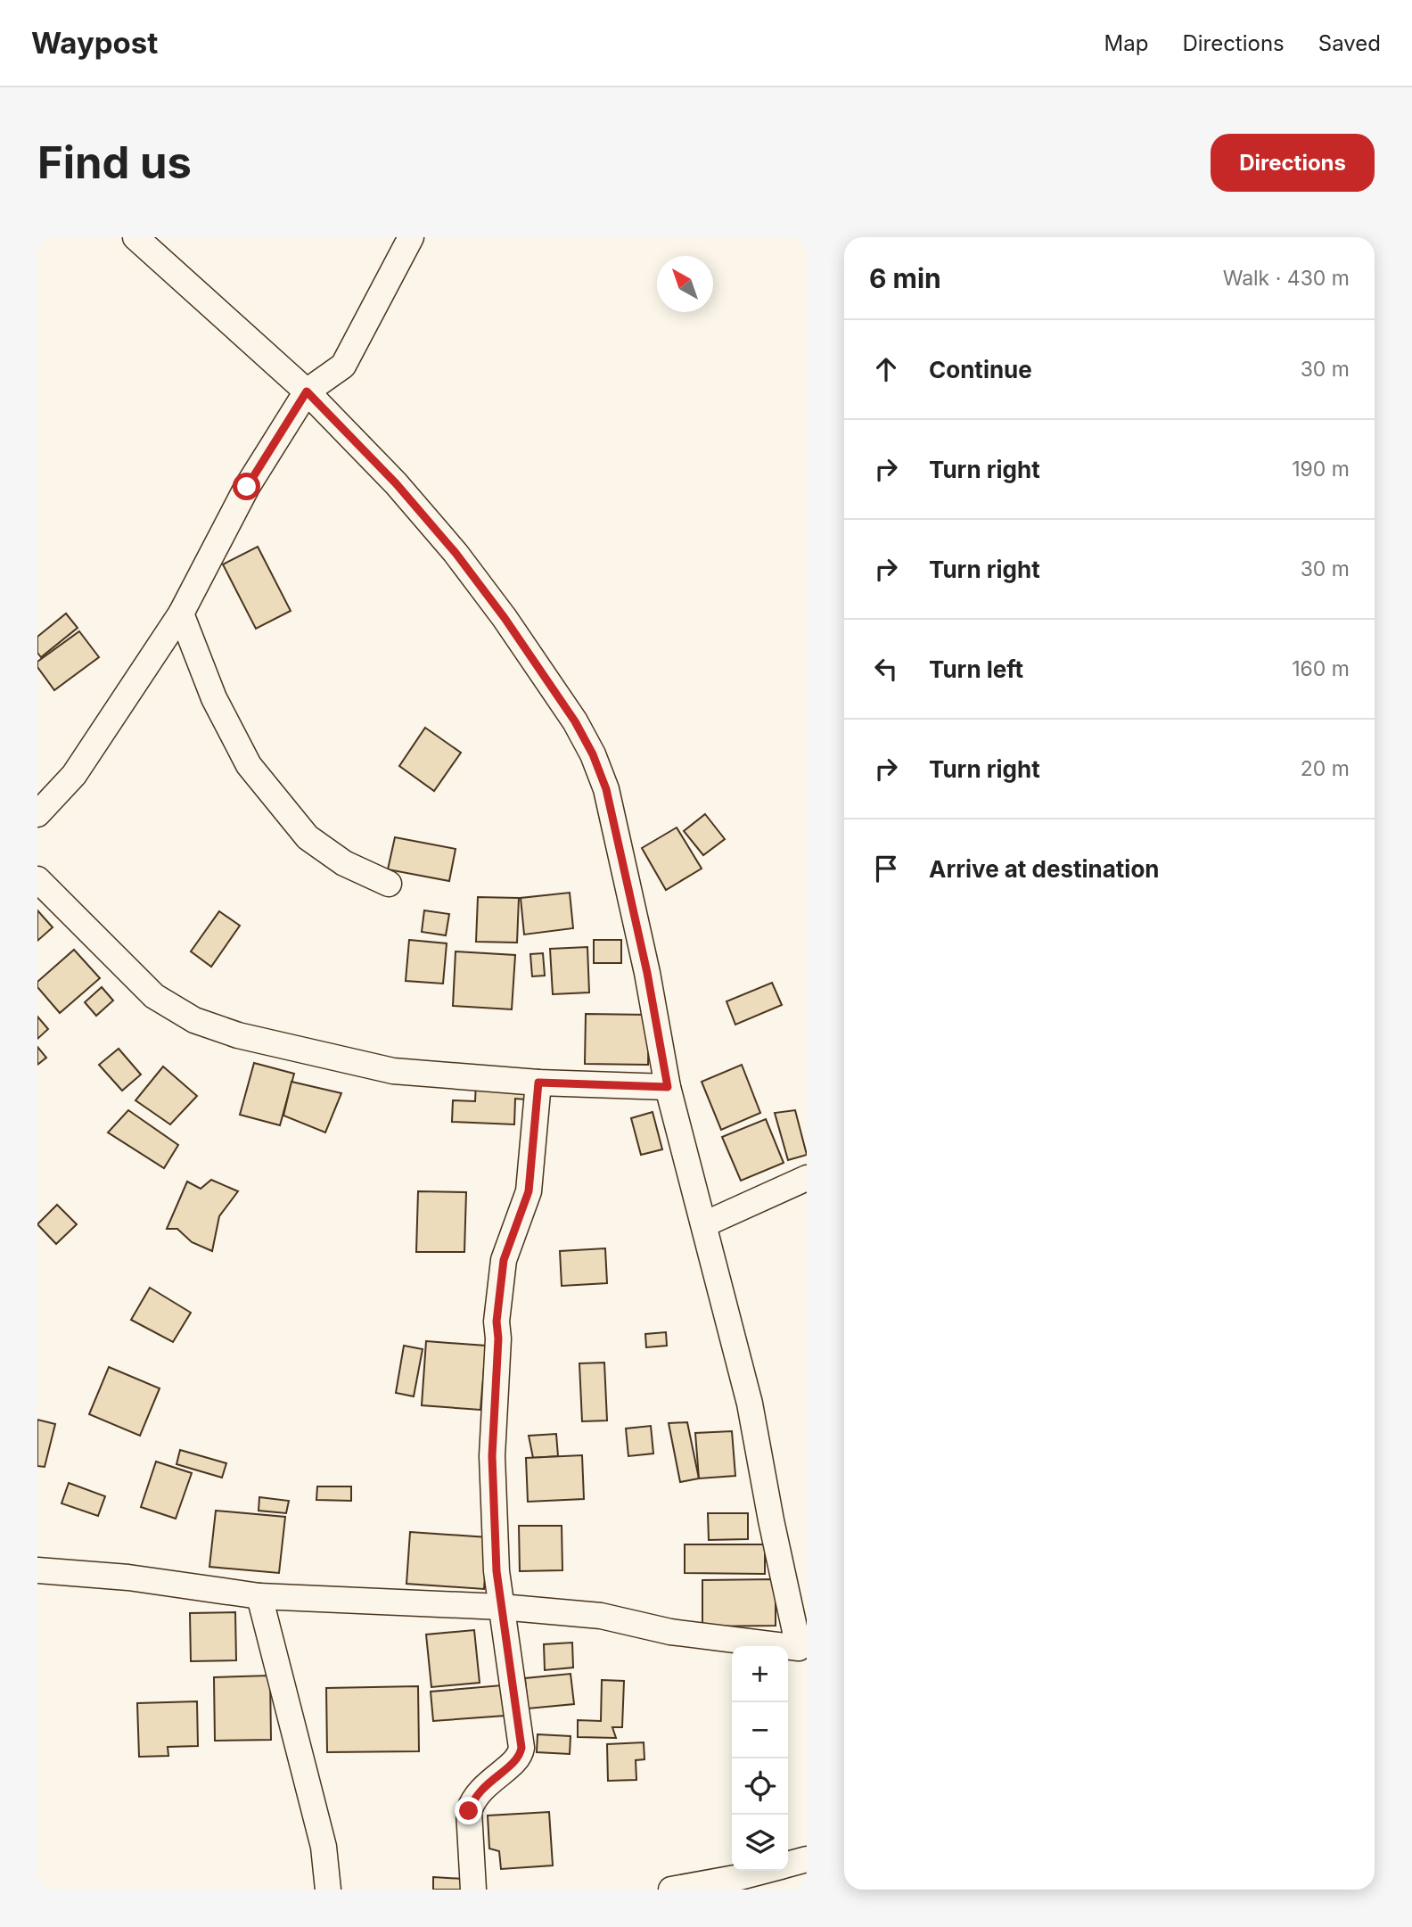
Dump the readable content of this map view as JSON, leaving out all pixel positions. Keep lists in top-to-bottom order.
{
  "north": "top left",
  "page": {
    "header": "Waypost",
    "nav": ["Map", "Directions", "Saved"],
    "buttons": "Directions",
    "title": "Find us",
    "heading": ["6 min", "Walk · 430 m"],
    "list": [
      ["Continue", "30 m"],
      ["Turn right", "190 m"],
      ["Turn right", "30 m"],
      ["Turn left", "160 m"],
      ["Turn right", "20 m"],
      "Arrive at destination"
    ],
    "map_buttons": ["+", "−"]
  }
}
